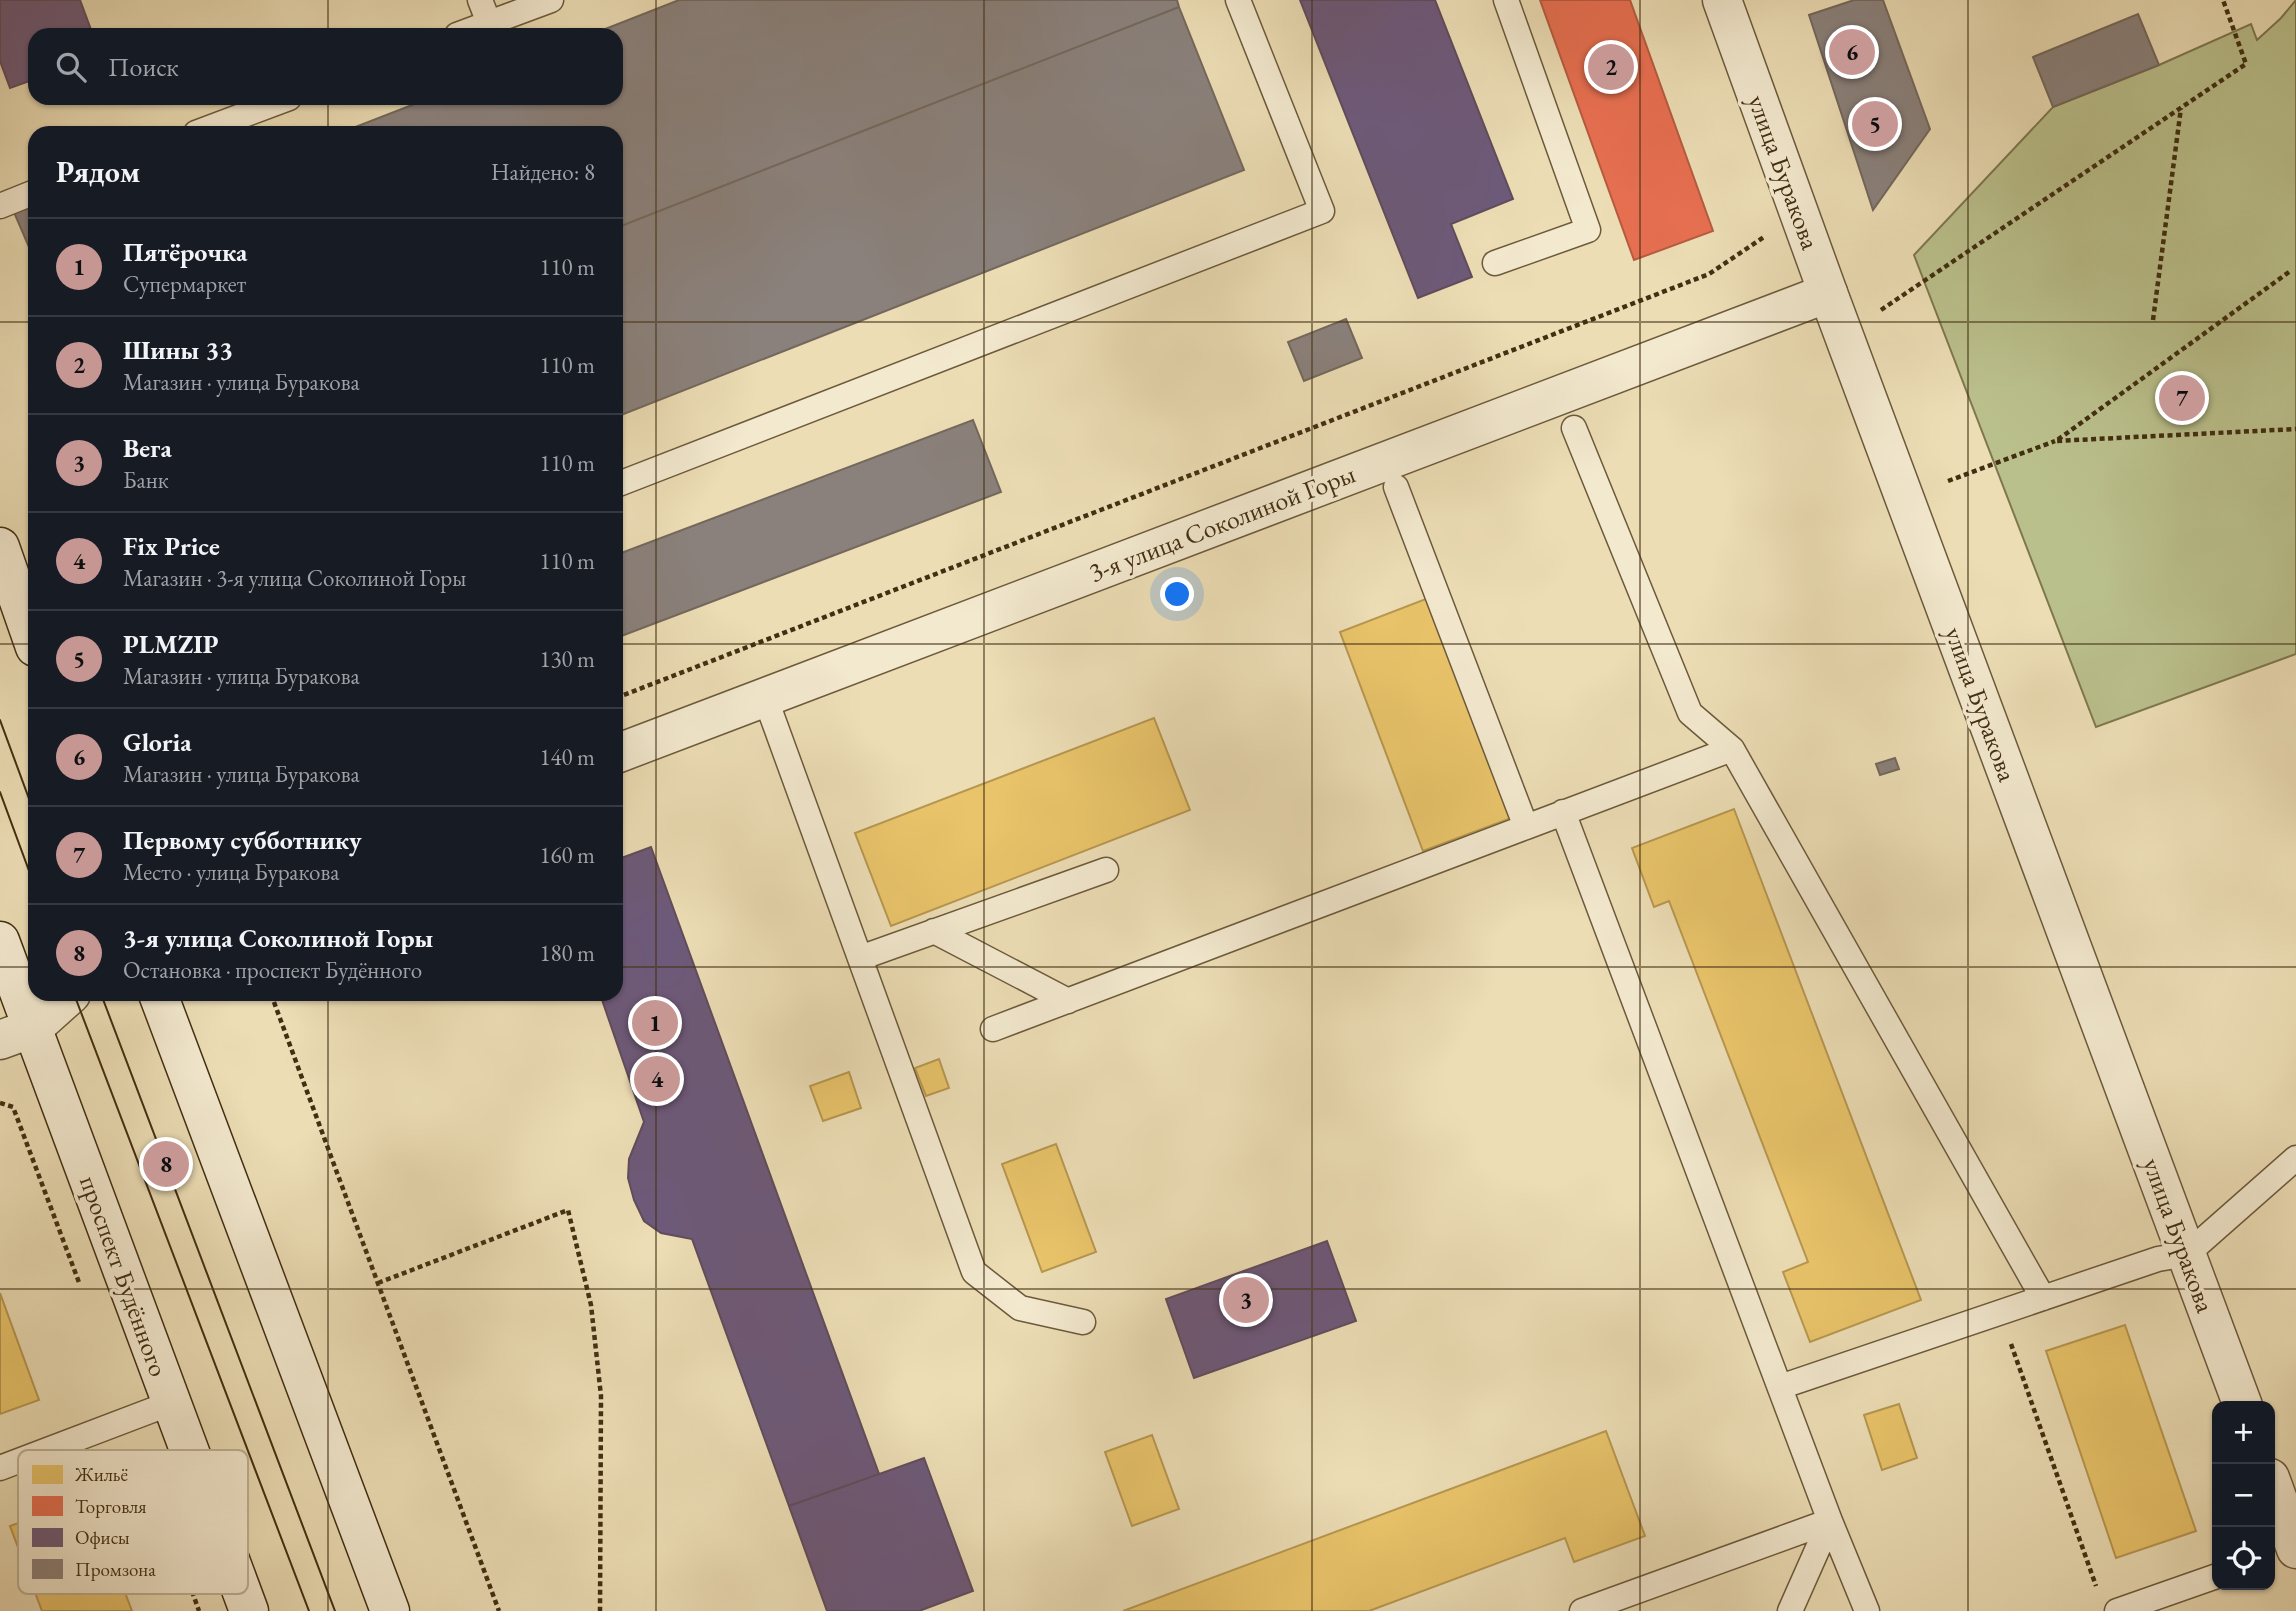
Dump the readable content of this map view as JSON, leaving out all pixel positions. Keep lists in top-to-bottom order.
{
  "streets": {
    "street": ["улица Буракова", "3-я улица Соколиной Горы", "проспект Будённого"]
  },
  "crossings": [
    ["улица Буракова", "3-я улица Соколиной Горы"]
  ],
  "legend": [
    "Жильё",
    "Торговля",
    "Офисы",
    "Промзона"
  ],
  "page": {
    "pins": [
      "6",
      "2",
      "5",
      "7",
      "1",
      "4",
      "8",
      "3"
    ],
    "search": "Поиск",
    "heading": ["Рядом", "Найдено: 8"],
    "list": [
      {
        "mark": "1",
        "name": "Пятёрочка",
        "note": "Супермаркет",
        "value": "110 m"
      },
      {
        "mark": "2",
        "name": "Шины 33",
        "note": "Магазин · улица Буракова",
        "value": "110 m"
      },
      {
        "mark": "3",
        "name": "Вега",
        "note": "Банк",
        "value": "110 m"
      },
      {
        "mark": "4",
        "name": "Fix Price",
        "note": "Магазин · 3-я улица Соколиной Горы",
        "value": "110 m"
      },
      {
        "mark": "5",
        "name": "PLMZIP",
        "note": "Магазин · улица Буракова",
        "value": "130 m"
      },
      {
        "mark": "6",
        "name": "Gloria",
        "note": "Магазин · улица Буракова",
        "value": "140 m"
      },
      {
        "mark": "7",
        "name": "Первому субботнику",
        "note": "Место · улица Буракова",
        "value": "160 m"
      },
      {
        "mark": "8",
        "name": "3-я улица Соколиной Горы",
        "note": "Остановка · проспект Будённого",
        "value": "180 m"
      }
    ],
    "map_buttons": ["+", "−"]
  }
}
